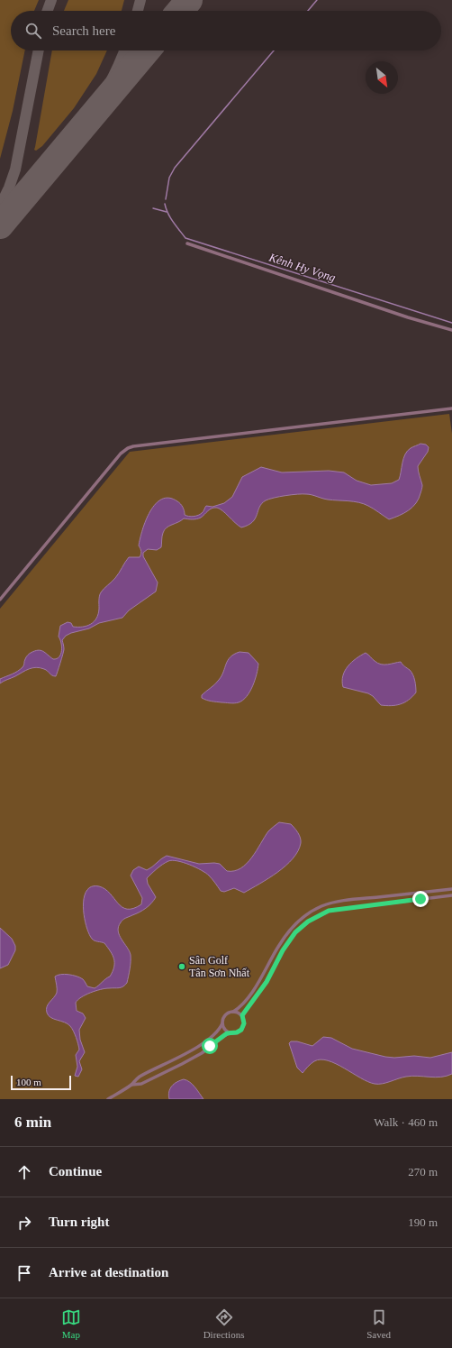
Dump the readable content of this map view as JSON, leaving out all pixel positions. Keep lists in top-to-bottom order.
{
  "water": ["Kênh Hy Vọng"],
  "places": ["Sân Golf Tân Sơn Nhất"],
  "scale_bar": "100 m",
  "north": "bottom right",
  "page": {
    "search": "Search here",
    "scale": "100 m",
    "heading": ["6 min", "Walk · 460 m"],
    "list": [
      ["Continue", "270 m"],
      ["Turn right", "190 m"],
      "Arrive at destination"
    ],
    "nav": ["Map", "Directions", "Saved"]
  }
}
